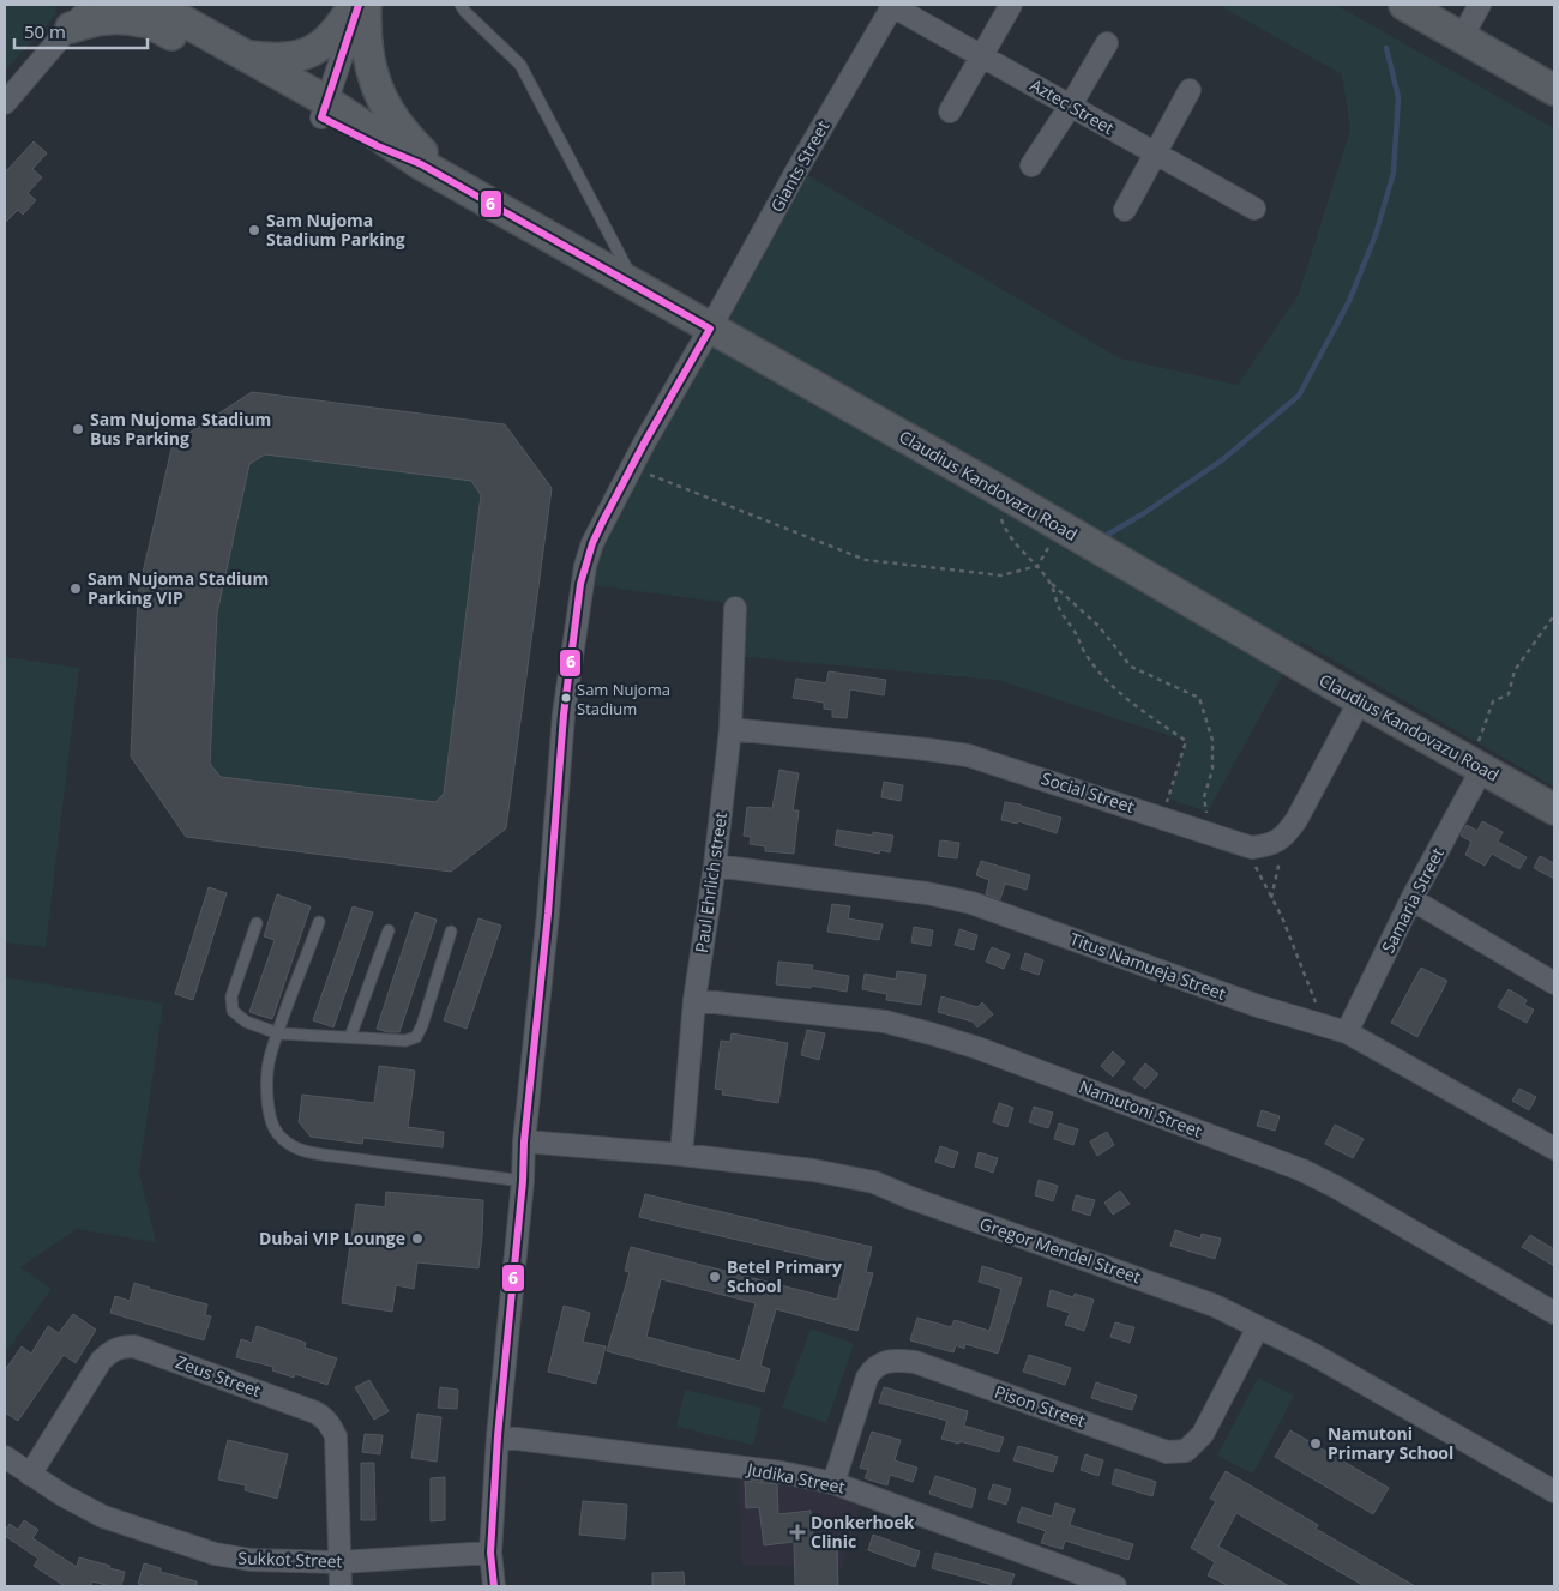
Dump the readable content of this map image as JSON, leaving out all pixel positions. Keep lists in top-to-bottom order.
{
  "streets": {
    "street": [
      "Aztec Street",
      "Giants Street",
      "Claudius Kandovazu Road",
      "Social Street",
      "Paul Ehrlich street",
      "Samaria Street",
      "Titus Namueja Street",
      "Namutoni Street",
      "Gregor Mendel Street",
      "Zeus Street",
      "Pison Street",
      "Judika Street",
      "Sukkot Street"
    ]
  },
  "crossings": [
    ["Aztec Street", "Giants Street"],
    ["Giants Street", "Claudius Kandovazu Road"],
    ["Giants Street", "Gregor Mendel Street"],
    ["Giants Street", "Judika Street"],
    ["Giants Street", "Sukkot Street"],
    ["Claudius Kandovazu Road", "Samaria Street"],
    ["Social Street", "Paul Ehrlich street"],
    ["Paul Ehrlich street", "Titus Namueja Street"],
    ["Paul Ehrlich street", "Namutoni Street"],
    ["Paul Ehrlich street", "Gregor Mendel Street"],
    ["Samaria Street", "Titus Namueja Street"],
    ["Gregor Mendel Street", "Pison Street"],
    ["Zeus Street", "Sukkot Street"],
    ["Pison Street", "Judika Street"]
  ],
  "places": {
    "other": [
      "Sam Nujoma Stadium Parking",
      "Sam Nujoma Stadium Bus Parking",
      "Sam Nujoma Stadium Parking VIP",
      "Sam Nujoma Stadium",
      "Dubai VIP Lounge",
      "Betel Primary School",
      "Namutoni Primary School"
    ],
    "health": ["Donkerhoek Clinic"]
  },
  "lines": ["transit line 6"],
  "scale_bar": "50 m"
}
